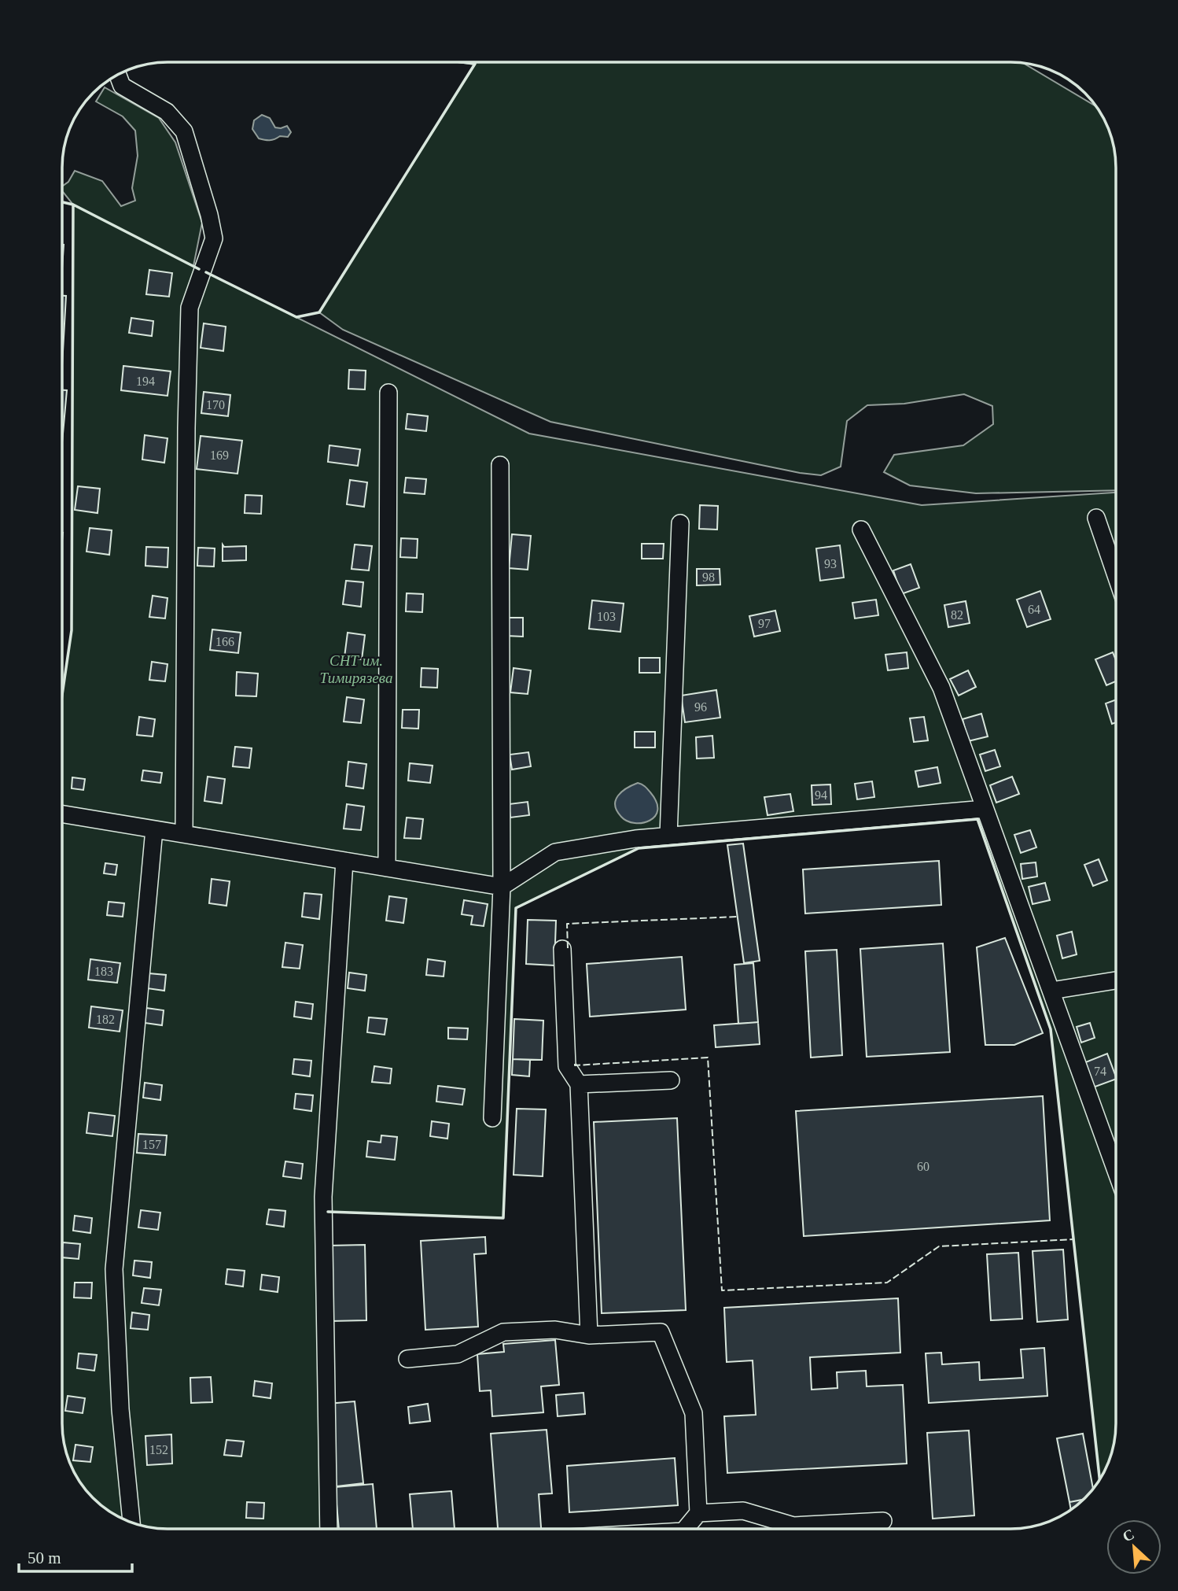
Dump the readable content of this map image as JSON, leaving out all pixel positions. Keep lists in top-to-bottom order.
{
  "parks": ["СНТ им. Тимирязева"],
  "house_numbers": [
    "194",
    "170",
    "169",
    "93",
    "98",
    "64",
    "82",
    "103",
    "97",
    "166",
    "96",
    "94",
    "183",
    "182",
    "74",
    "157",
    "60",
    "152"
  ],
  "scale_bar": "50 m",
  "north": "top left"
}
